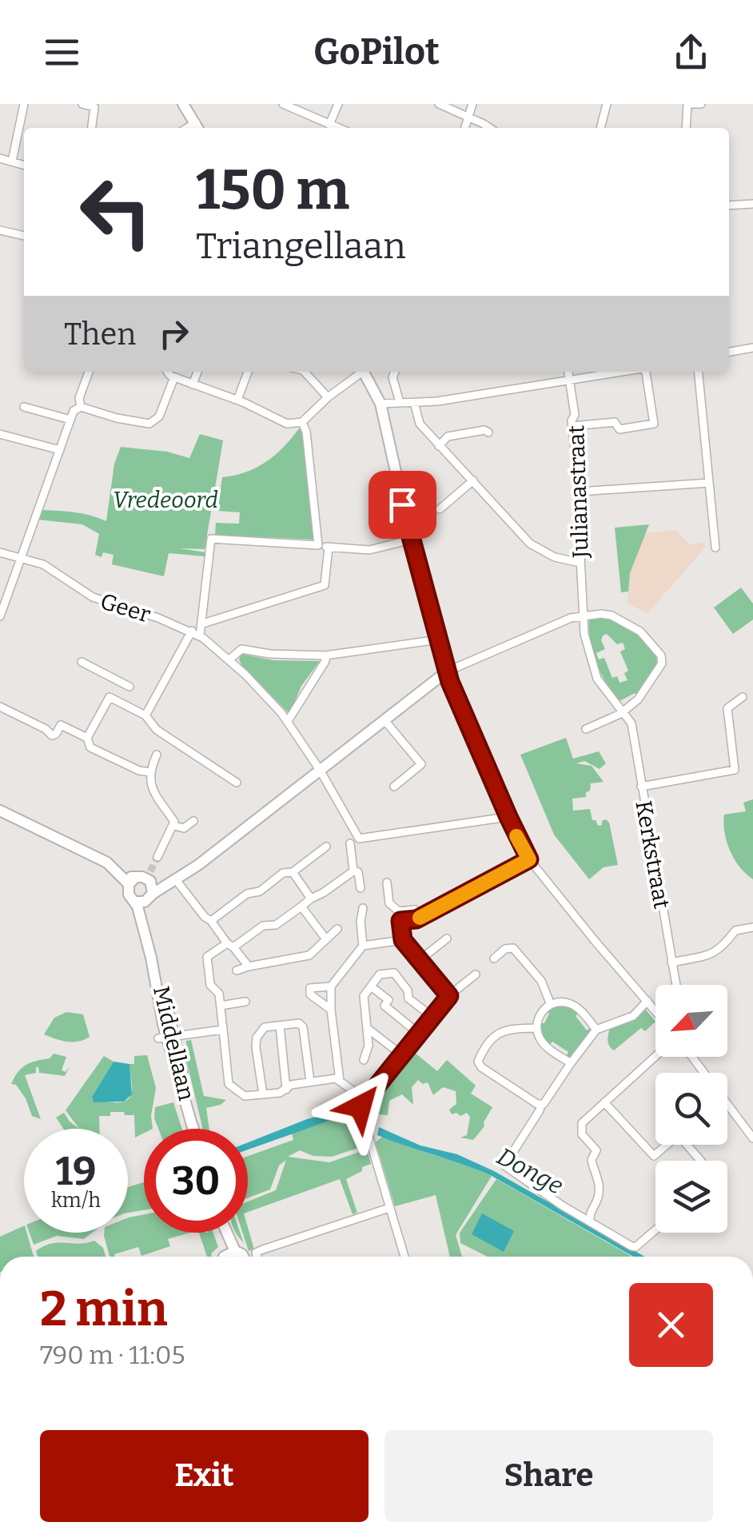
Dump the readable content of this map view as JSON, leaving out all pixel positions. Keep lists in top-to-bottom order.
{
  "streets": {
    "street": [
      "Julianastraat",
      "Geer",
      "Kerkstraat",
      "Middellaan"
    ]
  },
  "crossings": [
    ["Julianastraat", "Kerkstraat"]
  ],
  "water": ["Donge"],
  "parks": ["Vredeoord"],
  "north": "bottom left",
  "page": {
    "header": "GoPilot",
    "turn": ["150 m", "Triangellaan"],
    "then": "Then",
    "speed": "19 km/h",
    "limit": "30",
    "heading": ["2 min", "790 m · 11:05"],
    "buttons": ["Exit", "Share"]
  }
}
